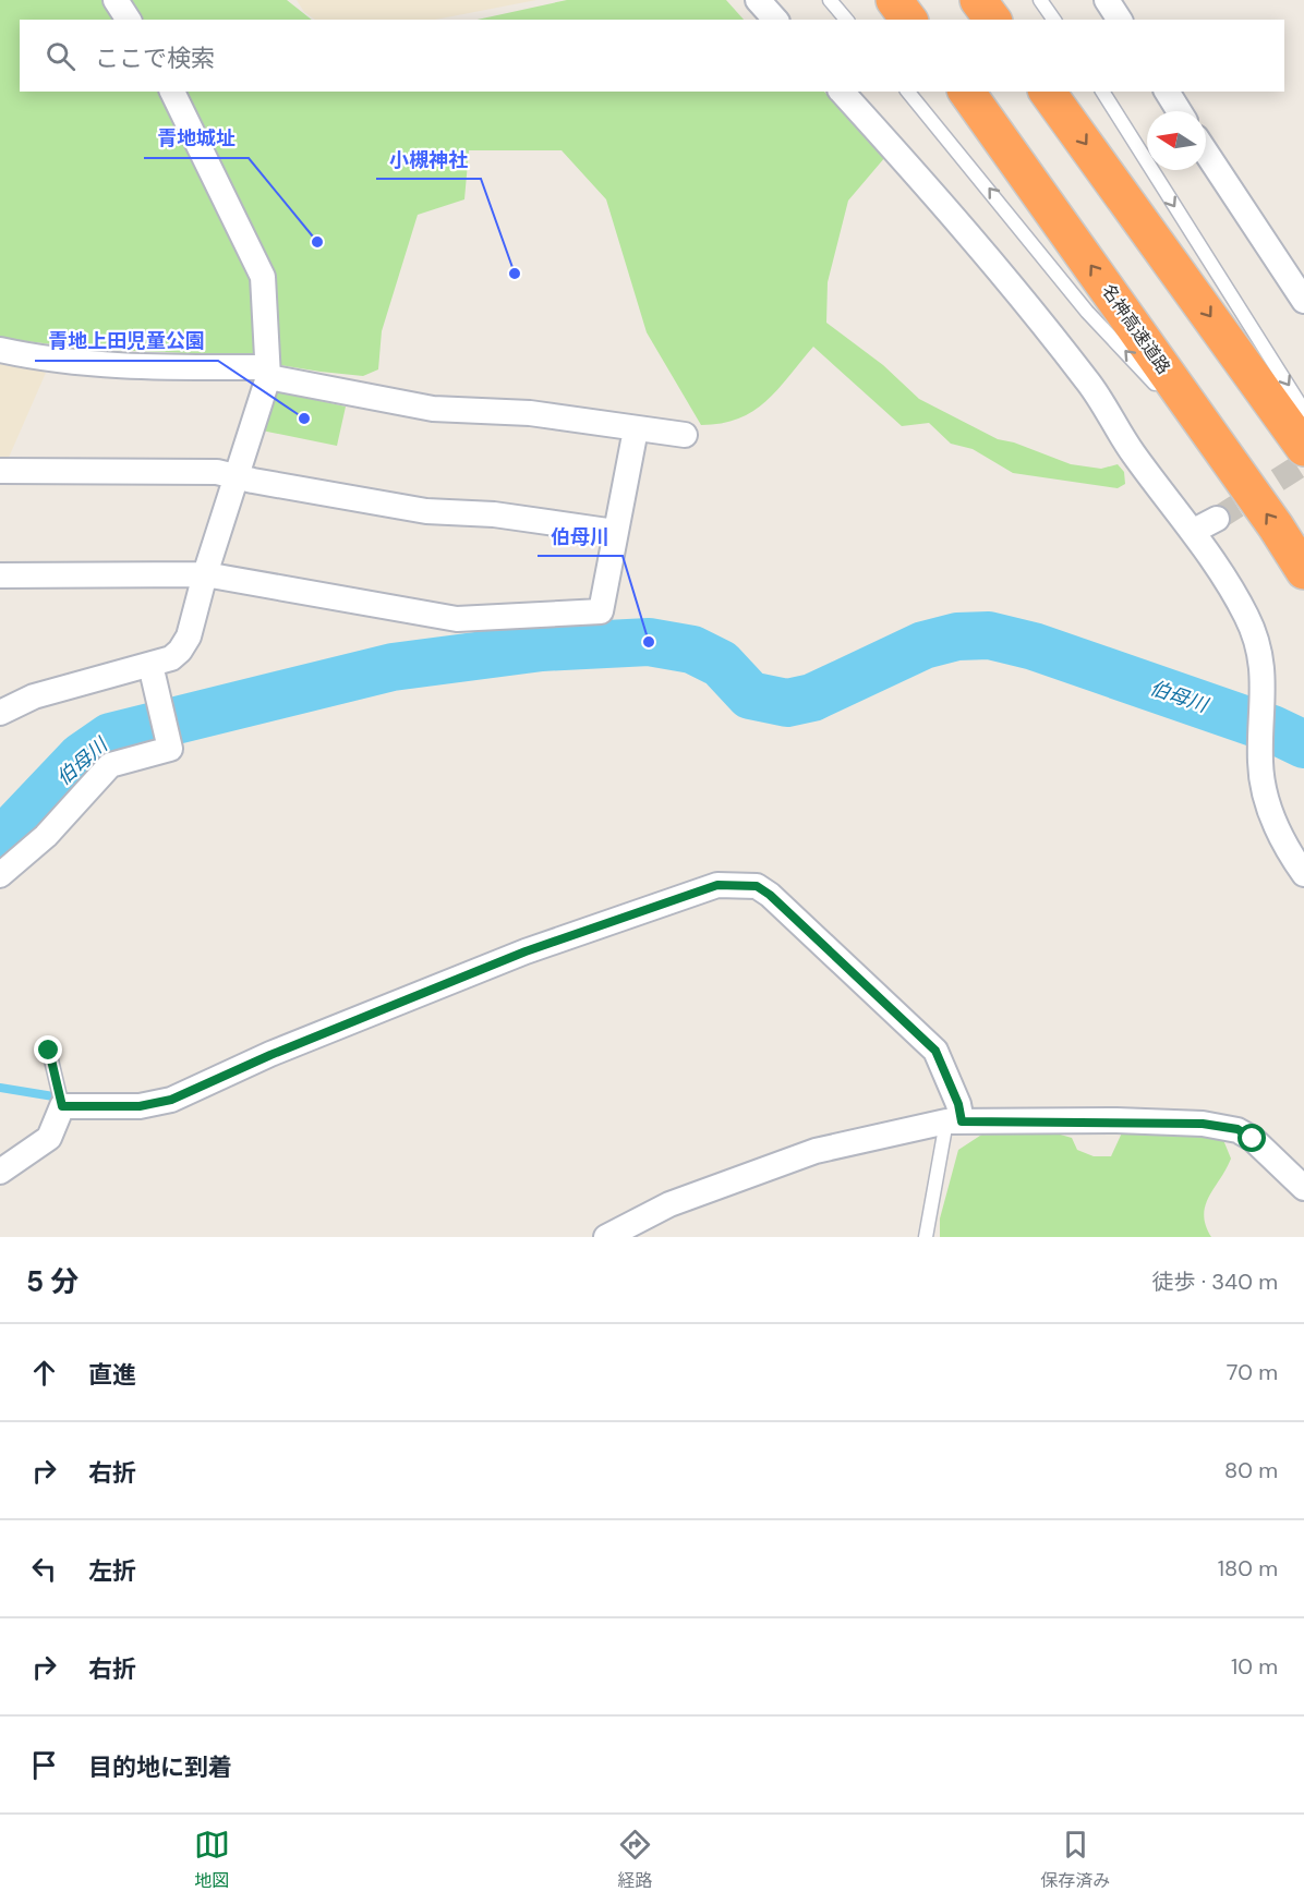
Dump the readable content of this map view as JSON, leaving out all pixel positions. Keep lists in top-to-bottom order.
{
  "streets": {
    "highway": ["名神高速道路"]
  },
  "water": ["伯母川"],
  "places": [
    "青地城址",
    "小槻神社",
    "青地上田児童公園",
    "伯母川"
  ],
  "north": "left",
  "page": {
    "search": "ここで検索",
    "heading": ["5 分", "徒歩 · 340 m"],
    "list": [
      ["直進", "70 m"],
      ["右折", "80 m"],
      ["左折", "180 m"],
      ["右折", "10 m"],
      "目的地に到着"
    ],
    "nav": ["地図", "経路", "保存済み"]
  }
}
